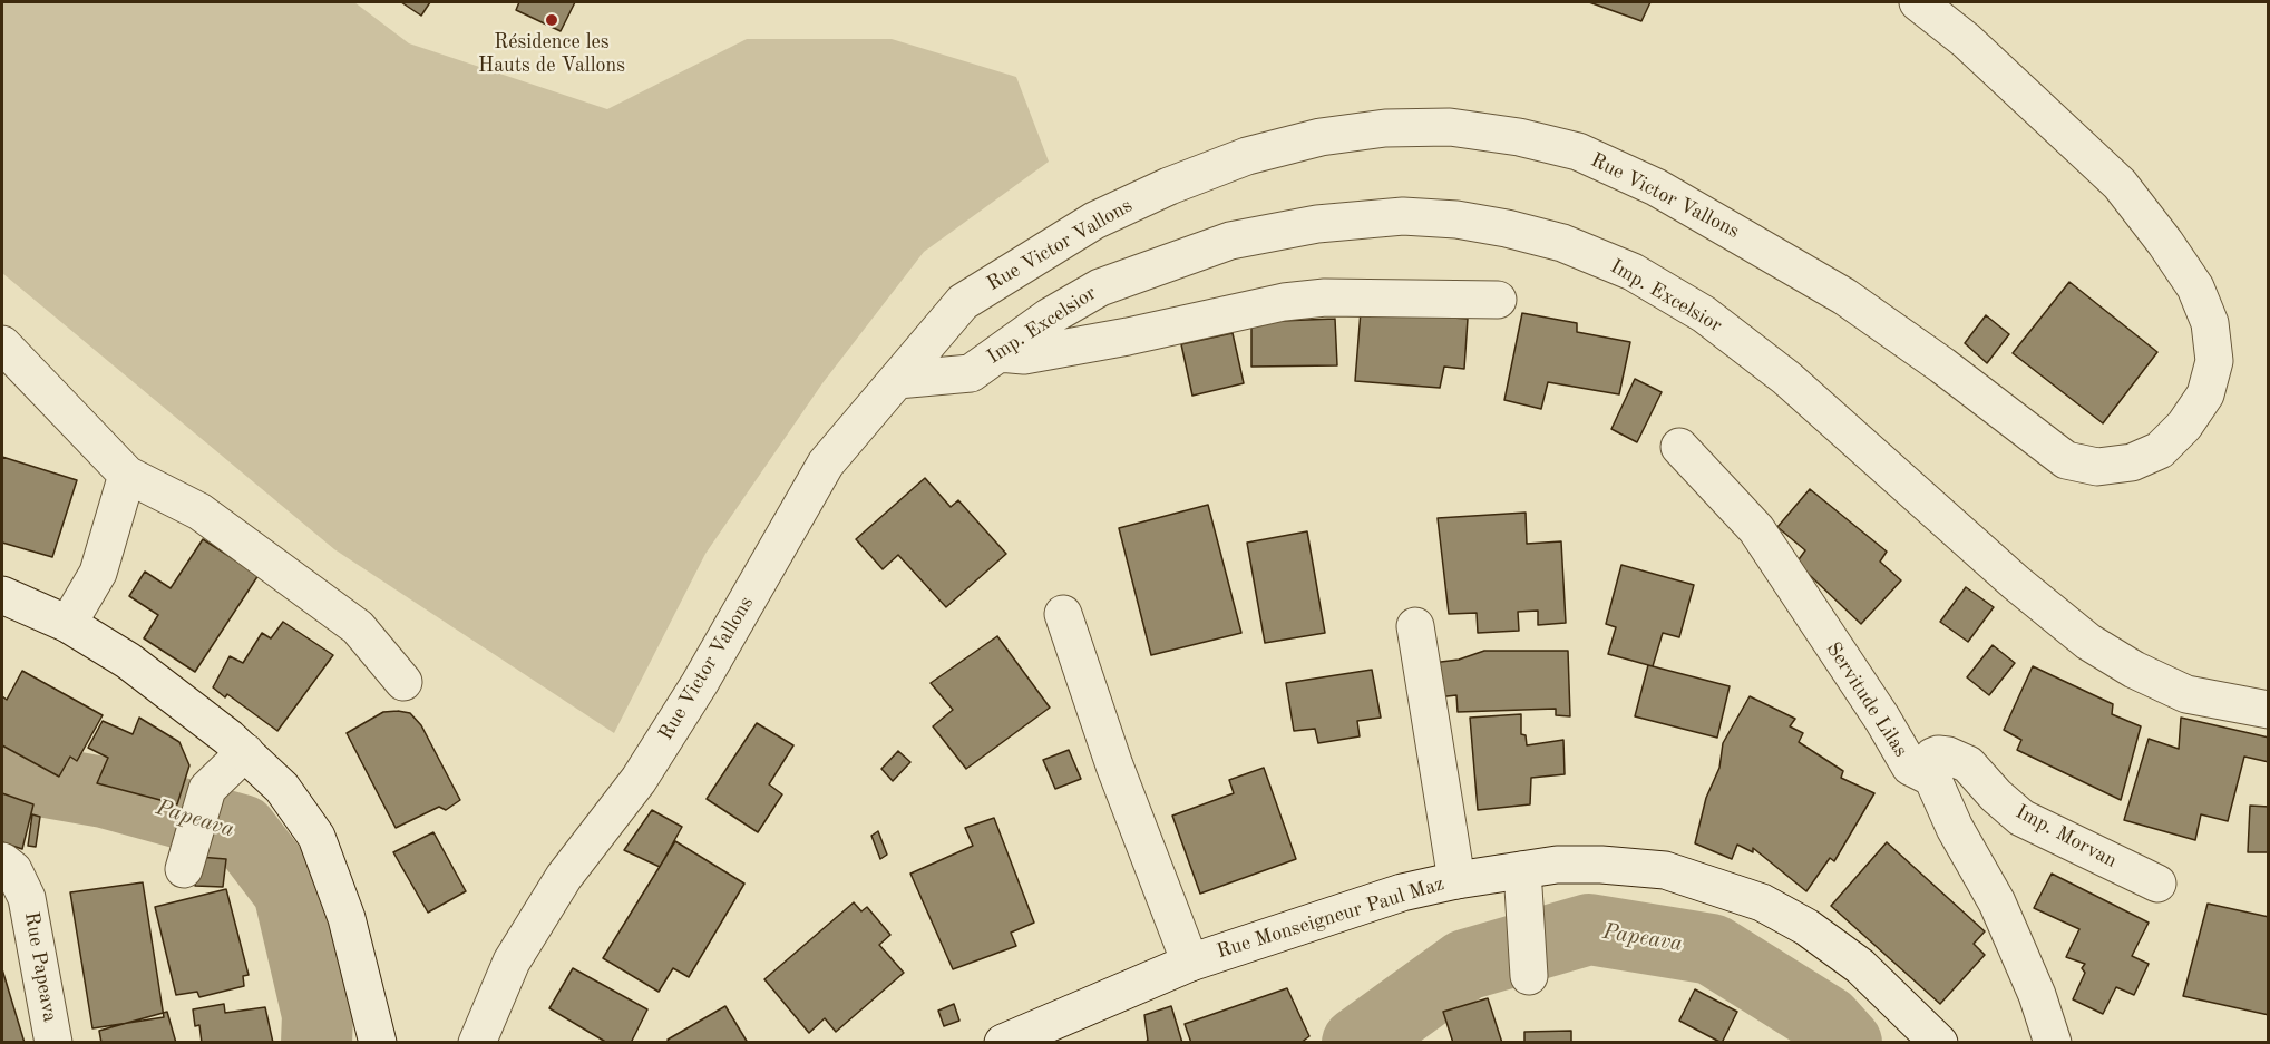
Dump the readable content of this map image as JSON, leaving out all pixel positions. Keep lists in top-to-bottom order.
{
  "streets": {
    "street": [
      "Rue Victor Vallons",
      "Imp. Excelsior",
      "Servitude Lilas",
      "Imp. Morvan",
      "Rue Monseigneur Paul Maz",
      "Rue Papeava"
    ]
  },
  "crossings": [
    ["Rue Victor Vallons", "Imp. Excelsior"],
    ["Servitude Lilas", "Imp. Morvan"]
  ],
  "water": ["Papeava"],
  "places": ["Résidence les Hauts de Vallons"]
}
